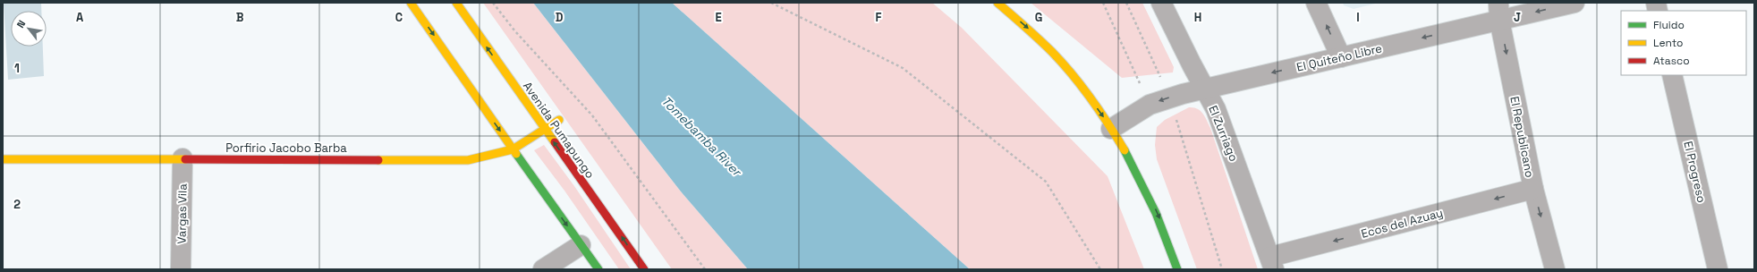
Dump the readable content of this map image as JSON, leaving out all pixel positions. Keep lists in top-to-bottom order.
{
  "streets": {
    "main road": ["Avenida Pumapungo", "Porfirio Jacobo Barba"],
    "street": [
      "El Quiteño Libre",
      "El Zurriago",
      "El Republicano",
      "El Progreso",
      "Vargas Vila",
      "Ecos del Azuay"
    ]
  },
  "crossings": [
    ["El Quiteño Libre", "El Zurriago"],
    ["El Quiteño Libre", "El Republicano"],
    ["Avenida Pumapungo", "Porfirio Jacobo Barba"],
    ["El Zurriago", "Ecos del Azuay"],
    ["El Republicano", "Ecos del Azuay"],
    ["Porfirio Jacobo Barba", "Vargas Vila"]
  ],
  "one_way": ["El Quiteño Libre", "El Republicano", "Ecos del Azuay"],
  "water": ["Tomebamba River"],
  "legend": ["Fluido", "Lento", "Atasco"],
  "north": "top left",
  "grid": {
    "columns": [
      "A",
      "B",
      "C",
      "D",
      "E",
      "F",
      "G",
      "H",
      "I",
      "J"
    ],
    "rows": ["1", "2"]
  }
}
